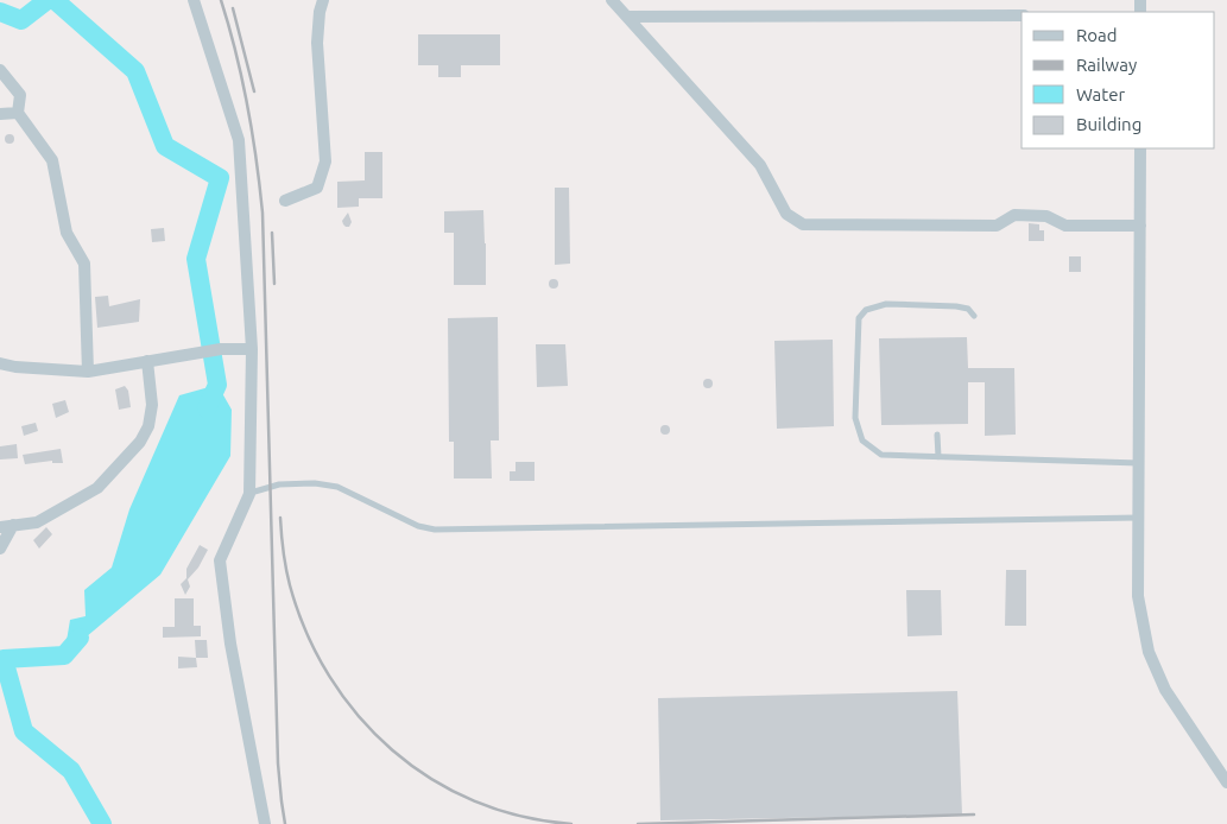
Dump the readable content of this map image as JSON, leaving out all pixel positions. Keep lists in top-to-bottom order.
{
  "legend": [
    "Road",
    "Railway",
    "Water",
    "Building"
  ]
}
